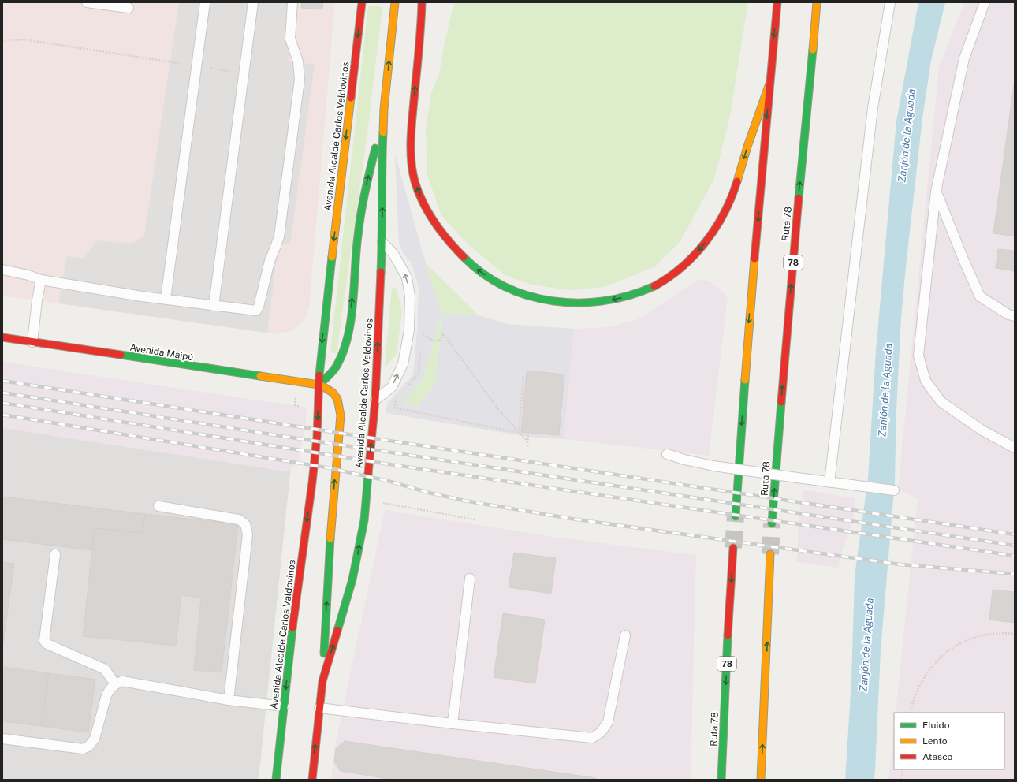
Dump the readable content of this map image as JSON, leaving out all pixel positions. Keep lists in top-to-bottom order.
{
  "streets": {
    "main road": [
      "Avenida Alcalde Carlos Valdovinos",
      "Ruta 78",
      "78",
      "Avenida Maipú"
    ]
  },
  "crossings": [
    ["Avenida Alcalde Carlos Valdovinos", "Avenida Maipú"]
  ],
  "one_way": ["Avenida Maipú"],
  "water": ["Zanjón de la Aguada"],
  "legend": ["Fluido", "Lento", "Atasco"]
}
